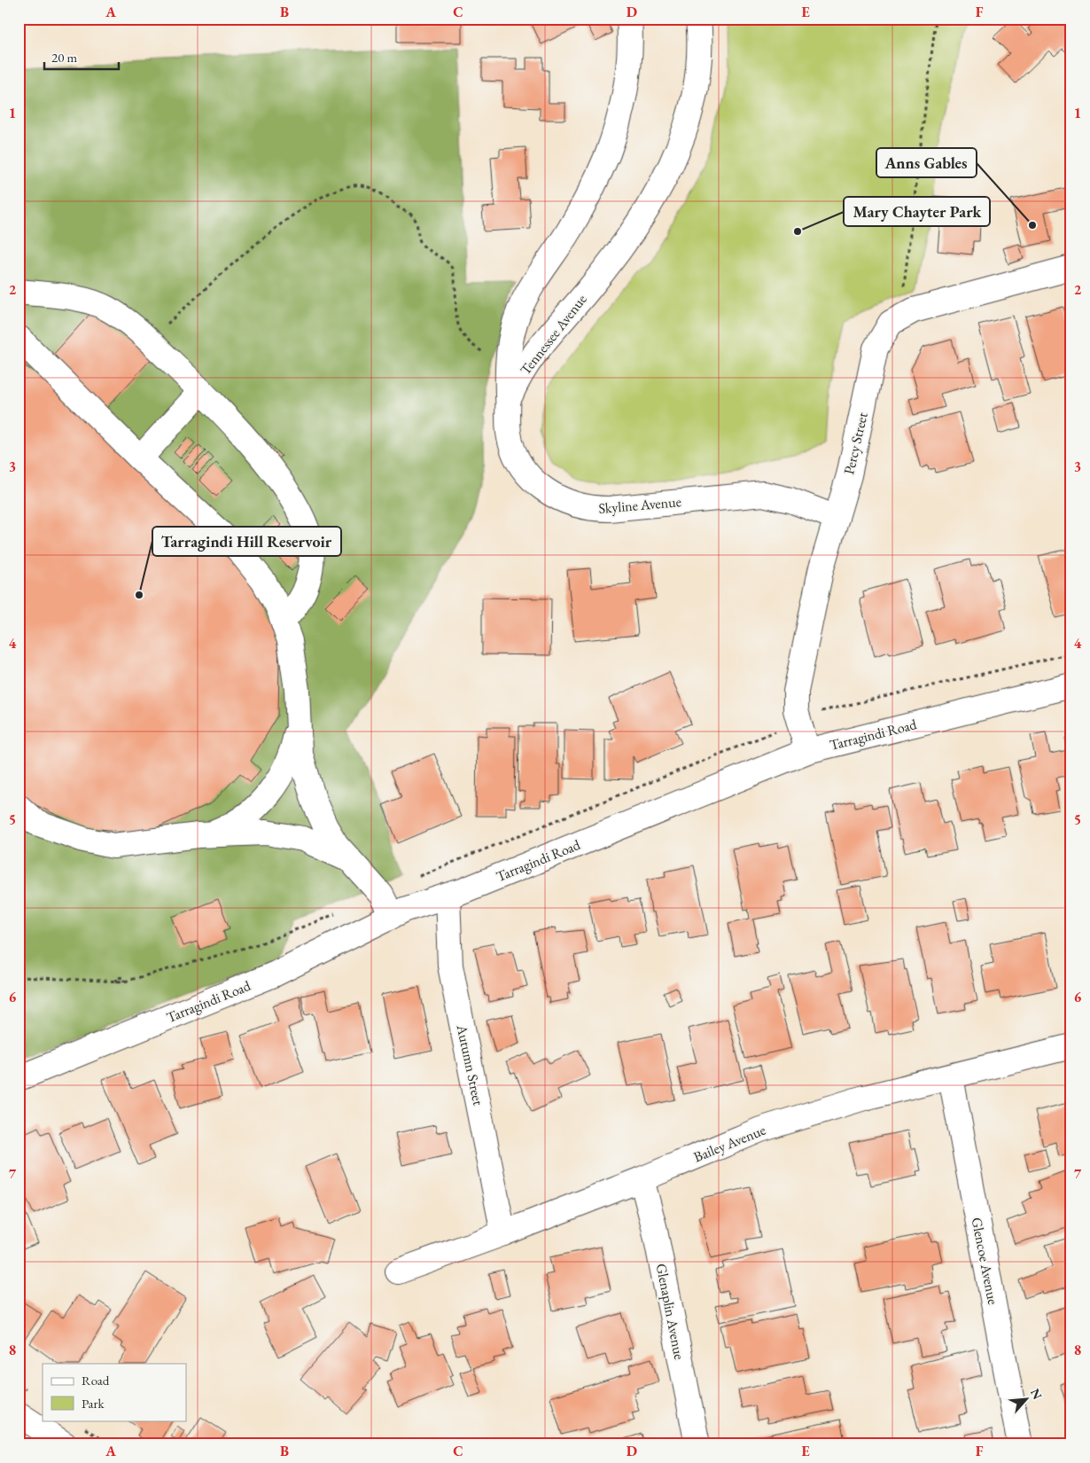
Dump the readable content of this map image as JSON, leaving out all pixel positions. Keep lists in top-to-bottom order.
{
  "streets": {
    "street": [
      "Tennessee Avenue",
      "Percy Street",
      "Skyline Avenue",
      "Tarragindi Road",
      "Autumn Street",
      "Bailey Avenue",
      "Glencoe Avenue",
      "Glenaplin Avenue"
    ]
  },
  "crossings": [
    ["Tennessee Avenue", "Skyline Avenue"],
    ["Percy Street", "Skyline Avenue"],
    ["Percy Street", "Tarragindi Road"],
    ["Tarragindi Road", "Autumn Street"],
    ["Autumn Street", "Bailey Avenue"],
    ["Bailey Avenue", "Glencoe Avenue"],
    ["Bailey Avenue", "Glenaplin Avenue"]
  ],
  "places": ["Anns Gables", "Mary Chayter Park", "Tarragindi Hill Reservoir"],
  "legend": ["Road", "Park"],
  "scale_bar": "20 m",
  "north": "top right",
  "grid": {
    "columns": [
      "A",
      "B",
      "C",
      "D",
      "E",
      "F"
    ],
    "rows": [
      "1",
      "2",
      "3",
      "4",
      "5",
      "6",
      "7",
      "8"
    ]
  }
}
